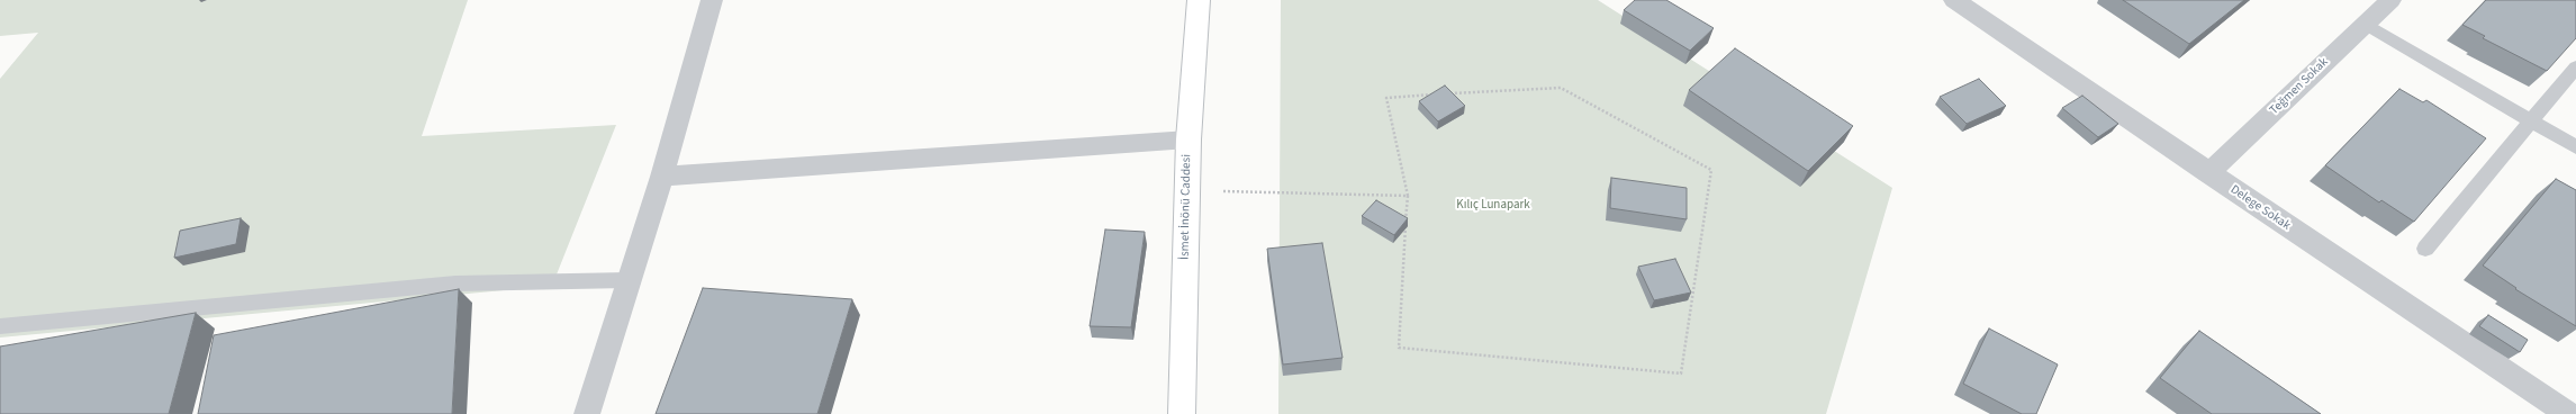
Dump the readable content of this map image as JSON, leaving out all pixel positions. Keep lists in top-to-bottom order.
{
  "streets": {
    "main road": ["İsmet İnönü Caddesi"],
    "street": ["Teğmen Sokak", "Delege Sokak"]
  },
  "crossings": [
    ["Teğmen Sokak", "Delege Sokak"]
  ],
  "parks": ["Kılıç Lunapark"]
}
